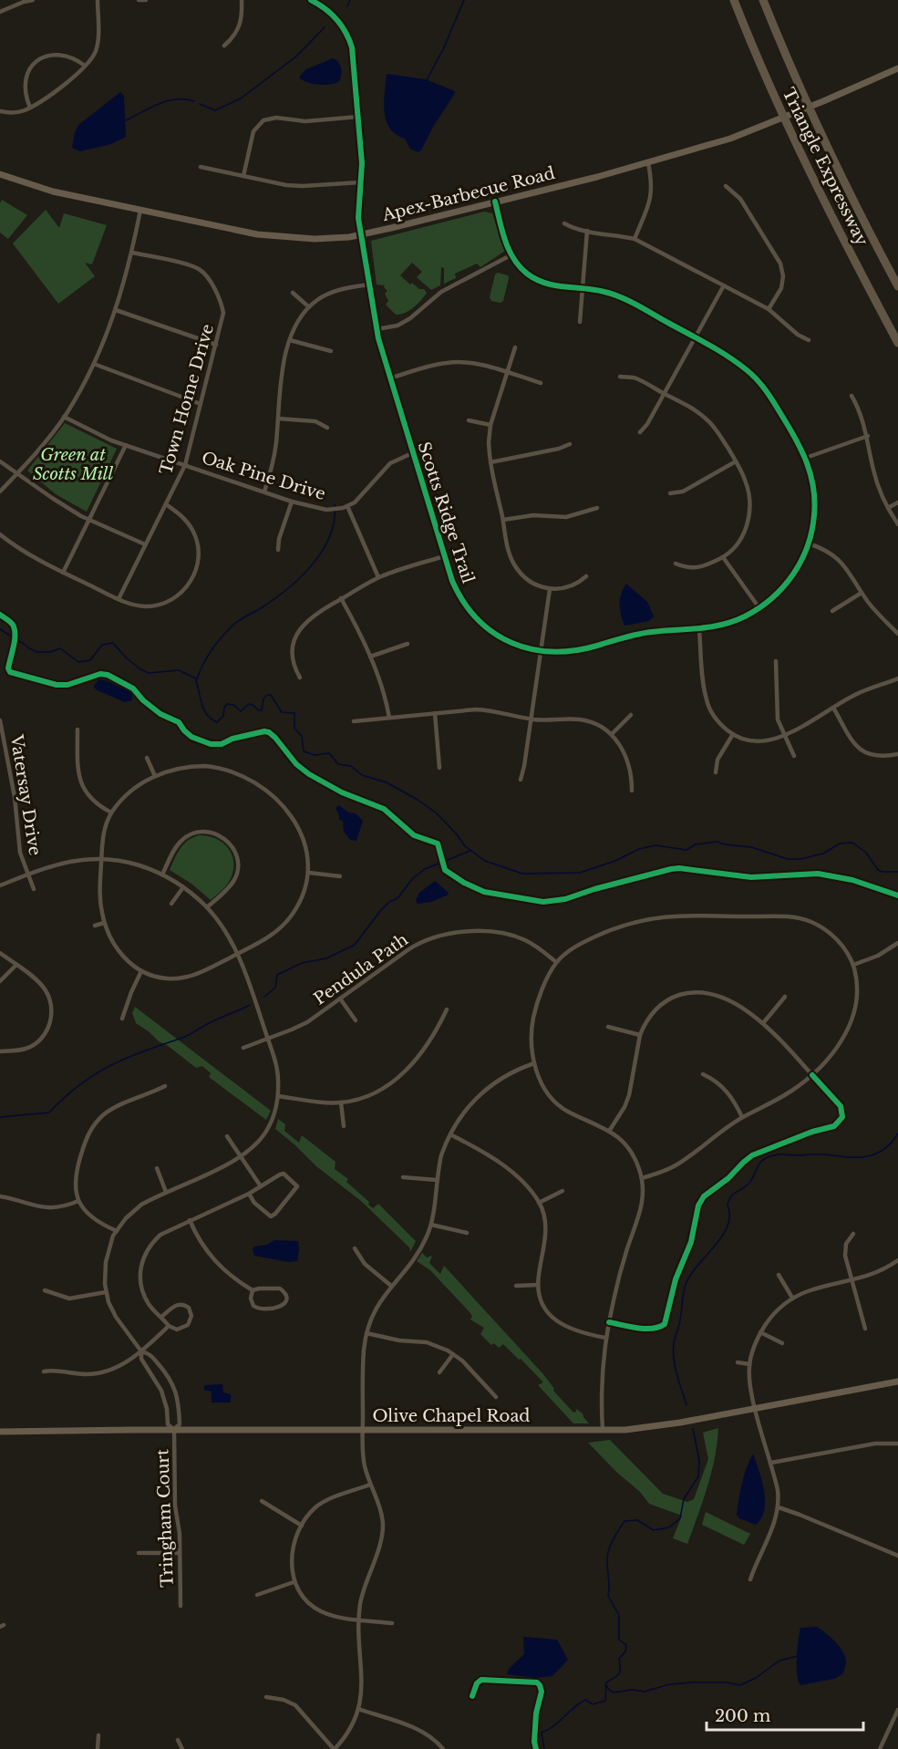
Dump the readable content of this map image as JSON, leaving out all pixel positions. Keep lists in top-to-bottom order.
{
  "streets": {
    "highway": ["Triangle Expressway"],
    "street": [
      "Apex-Barbecue Road",
      "Town Home Drive",
      "Oak Pine Drive",
      "Scotts Ridge Trail",
      "Vatersay Drive",
      "Pendula Path",
      "Olive Chapel Road",
      "Tringham Court"
    ]
  },
  "crossings": [
    ["Apex-Barbecue Road", "Scotts Ridge Trail"],
    ["Town Home Drive", "Oak Pine Drive"],
    ["Olive Chapel Road", "Tringham Court"]
  ],
  "parks": ["Green at Scotts Mill"],
  "scale_bar": "200 m"
}
